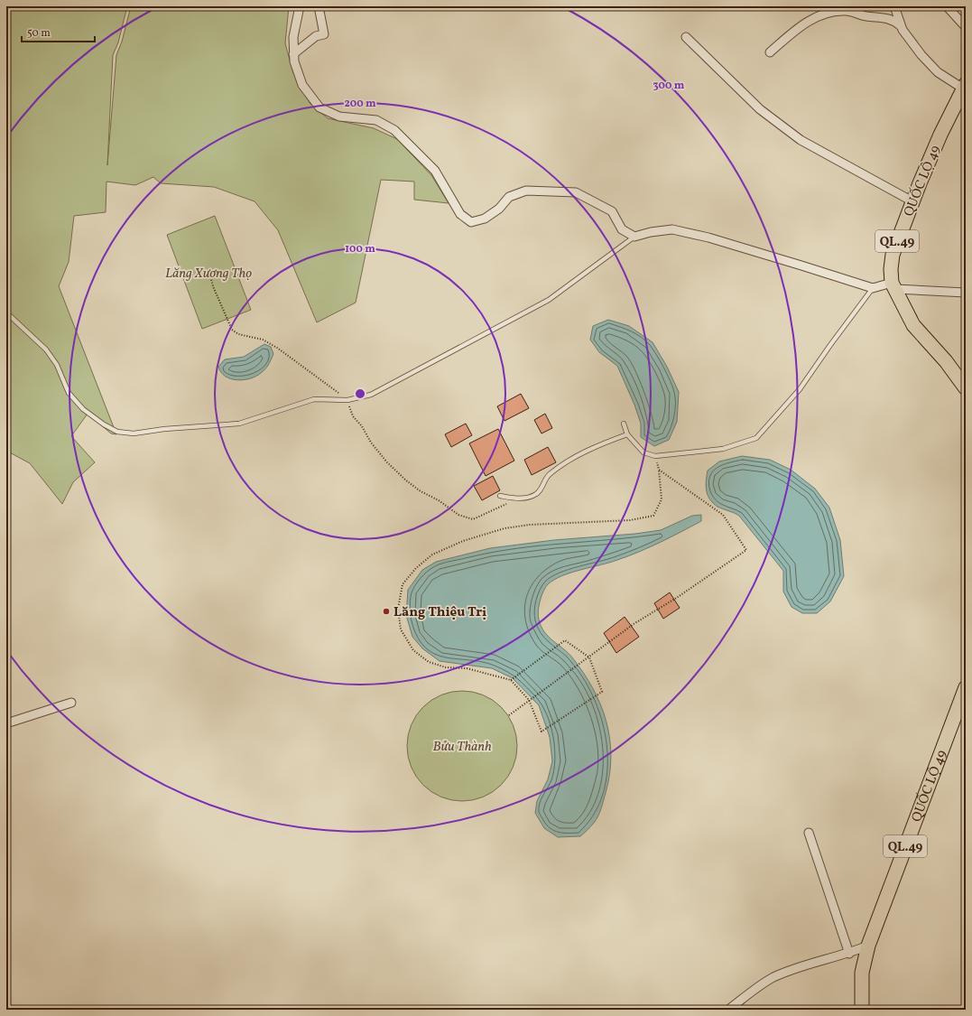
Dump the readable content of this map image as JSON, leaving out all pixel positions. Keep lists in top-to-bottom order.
{
  "streets": {
    "highway": ["QUỐC LỘ 49", "QL.49"]
  },
  "parks": ["Lăng Xương Thọ", "Bửu Thành"],
  "places": ["Lăng Thiệu Trị"],
  "scale_bar": "50 m",
  "rings": ["300 m", "200 m", "100 m"]
}
